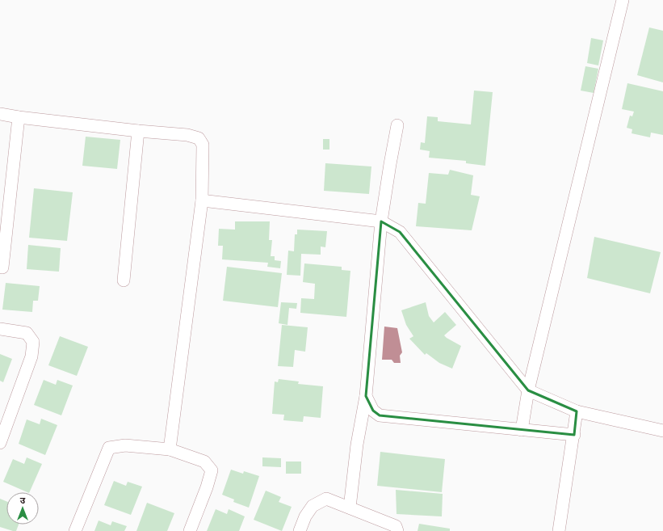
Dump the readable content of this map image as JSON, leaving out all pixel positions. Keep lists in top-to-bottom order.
{
  "north": "top"
}
